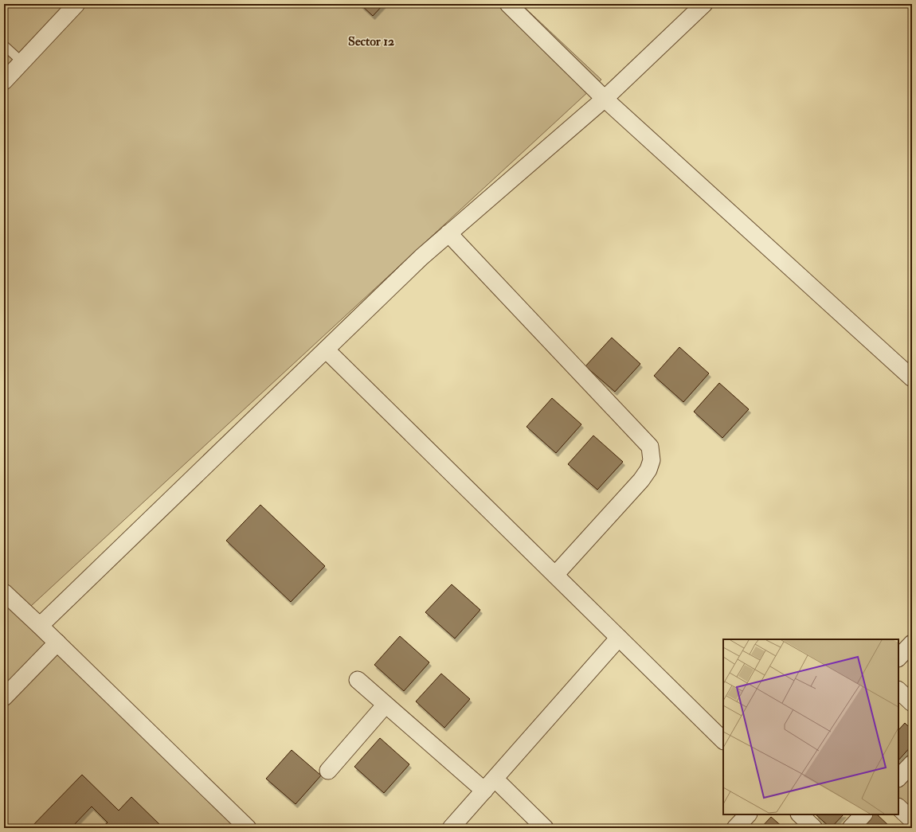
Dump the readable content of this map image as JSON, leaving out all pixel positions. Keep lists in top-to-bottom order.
{
  "districts": ["Sector 12"]
}
